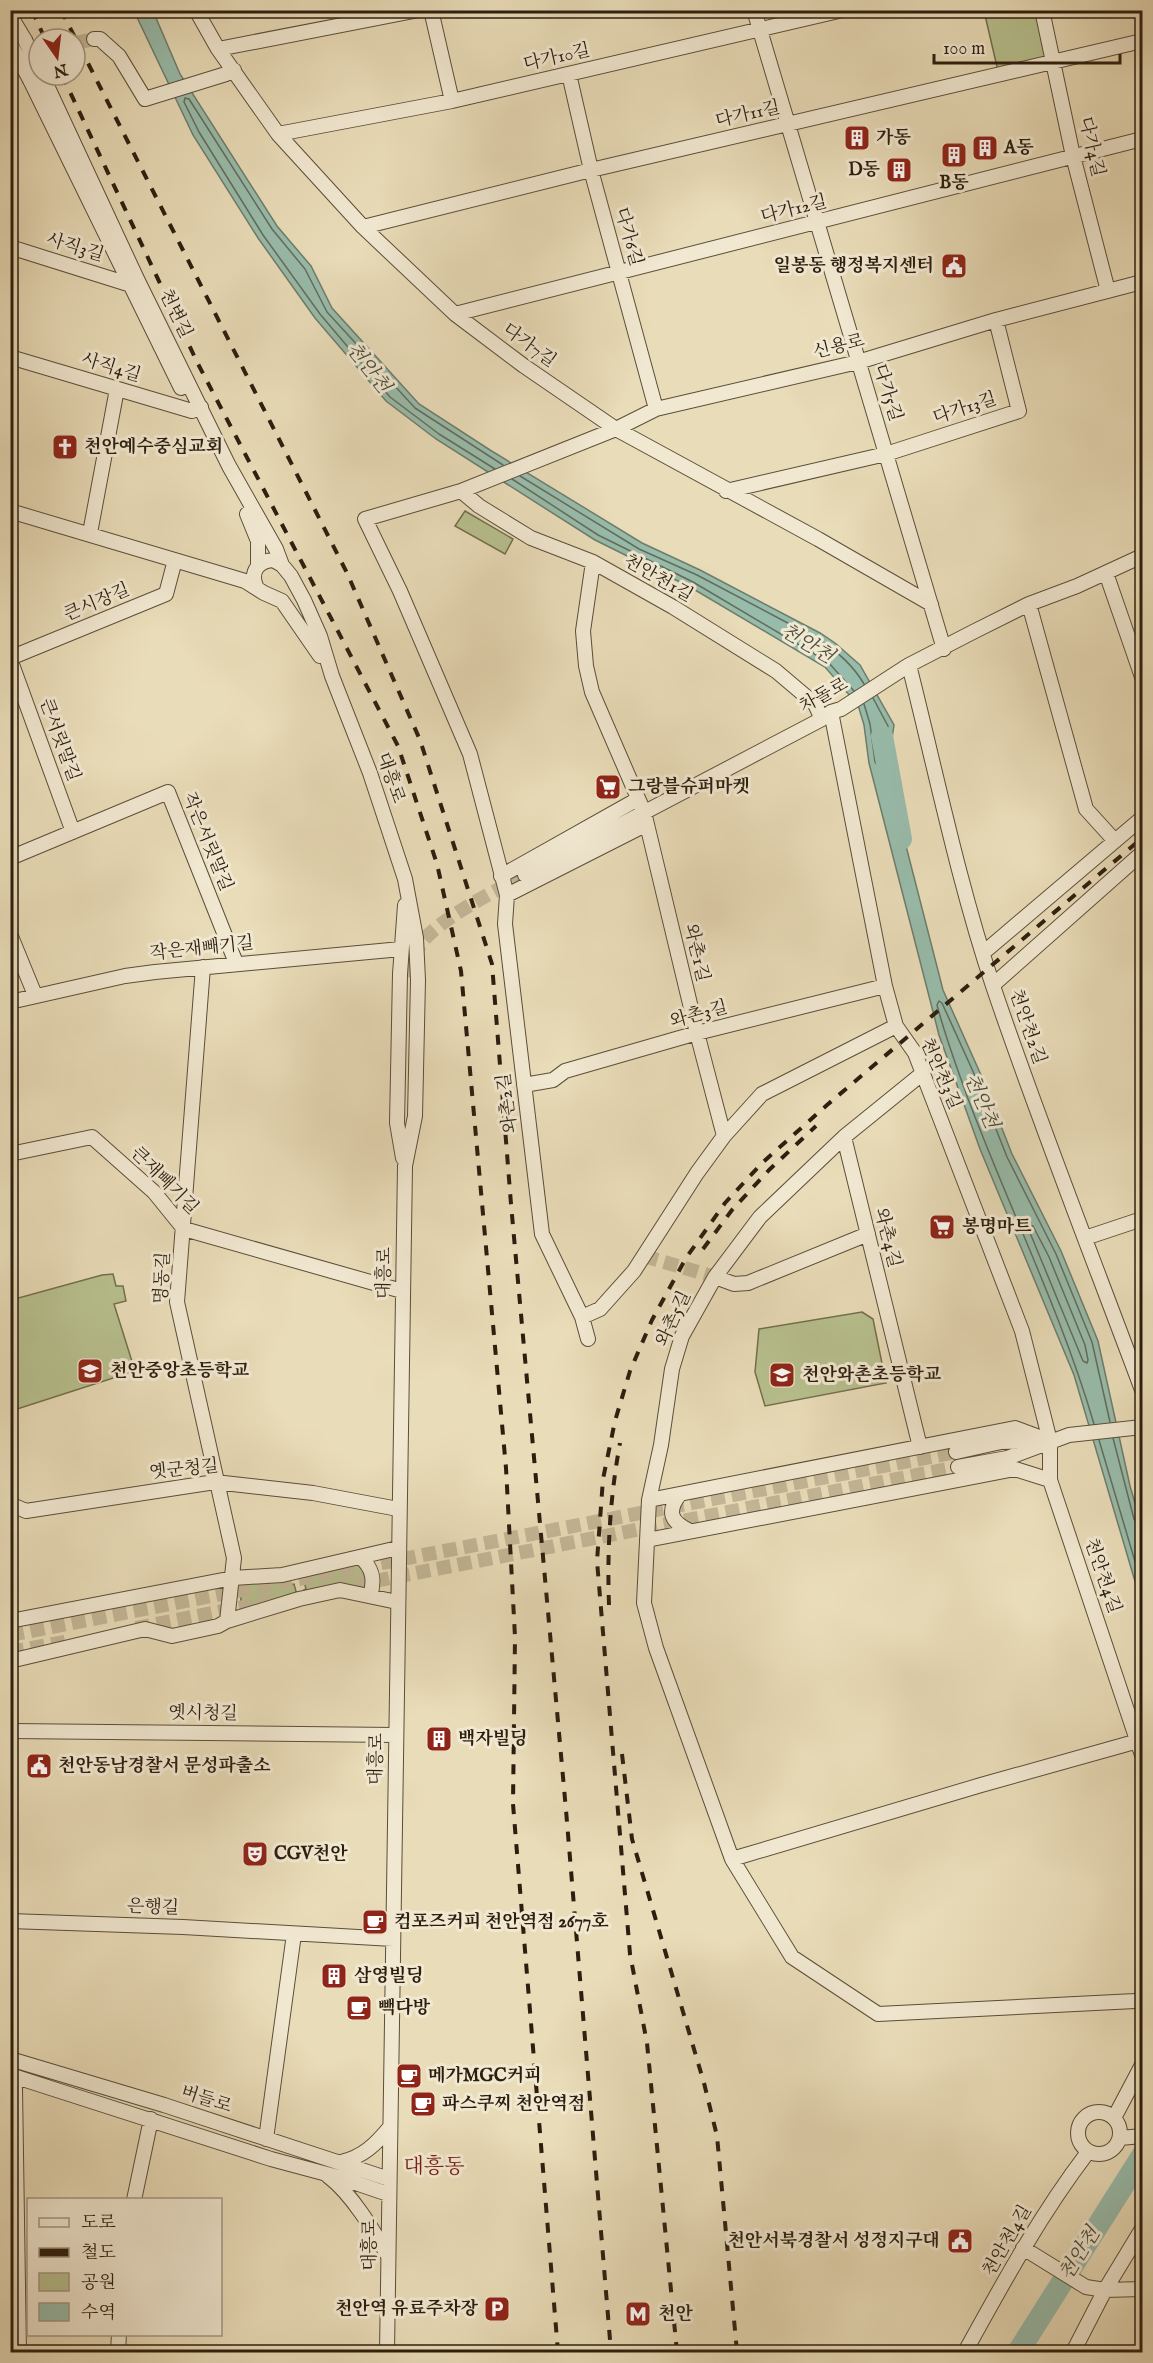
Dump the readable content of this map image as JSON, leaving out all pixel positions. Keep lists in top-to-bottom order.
{
  "streets": {
    "street": [
      "다가10길",
      "다가11길",
      "다가4길",
      "다가12길",
      "다가6길",
      "사직3길",
      "천변길",
      "다가7길",
      "신용로",
      "사직4길",
      "다가5길",
      "다가13길",
      "천안천1길",
      "큰시장길",
      "차돌로",
      "큰서릿말길",
      "대흥로",
      "작은서릿말길",
      "작은재빼기길",
      "와촌1길",
      "와촌3길",
      "천안천2길",
      "천안천3길",
      "와촌2길",
      "큰재빼기길",
      "와촌4길",
      "명동길",
      "와촌5길",
      "옛군청길",
      "천안천4길",
      "옛시청길",
      "은행길",
      "버들로"
    ]
  },
  "crossings": [
    ["다가10길", "다가6길"],
    ["다가10길", "다가7길"],
    ["다가10길", "다가5길"],
    ["다가11길", "다가4길"],
    ["다가11길", "다가6길"],
    ["다가11길", "다가7길"],
    ["다가11길", "다가5길"],
    ["다가4길", "다가12길"],
    ["다가4길", "신용로"],
    ["다가12길", "다가6길"],
    ["다가12길", "다가7길"],
    ["다가12길", "다가5길"],
    ["다가6길", "신용로"],
    ["사직3길", "천변길"],
    ["천변길", "사직4길"],
    ["천변길", "대흥로"],
    ["다가7길", "신용로"],
    ["다가7길", "다가5길"],
    ["다가7길", "다가13길"],
    ["신용로", "다가5길"],
    ["신용로", "다가13길"],
    ["신용로", "천안천1길"],
    ["신용로", "와촌2길"],
    ["다가5길", "다가13길"],
    ["다가5길", "차돌로"],
    ["천안천1길", "차돌로"],
    ["천안천1길", "와촌1길"],
    ["천안천1길", "천안천3길"],
    ["천안천1길", "와촌2길"],
    ["큰시장길", "큰서릿말길"],
    ["차돌로", "와촌1길"],
    ["차돌로", "천안천2길"],
    ["차돌로", "천안천3길"],
    ["큰서릿말길", "작은서릿말길"],
    ["대흥로", "작은재빼기길"],
    ["대흥로", "큰재빼기길"],
    ["대흥로", "옛군청길"],
    ["대흥로", "옛시청길"],
    ["대흥로", "은행길"],
    ["대흥로", "버들로"],
    ["작은서릿말길", "작은재빼기길"],
    ["작은재빼기길", "명동길"],
    ["와촌1길", "와촌3길"],
    ["와촌3길", "천안천3길"],
    ["와촌3길", "와촌2길"],
    ["천안천3길", "천안천4길"],
    ["큰재빼기길", "명동길"],
    ["와촌4길", "와촌5길"],
    ["명동길", "옛군청길"]
  ],
  "districts": ["대흥동"],
  "water": ["천안천"],
  "places": {
    "building": [
      "가동",
      "A동",
      "B동",
      "D동",
      "백자빌딩",
      "삼영빌딩"
    ],
    "public building": ["일봉동 행정복지센터", "천안동남경찰서 문성파출소", "천안서북경찰서 성정지구대"],
    "church": ["천안예수중심교회"],
    "supermarket": ["그랑블슈퍼마켓", "봉명마트"],
    "school or university": ["천안중앙초등학교", "천안와촌초등학교"],
    "theatre": ["CGV천안"],
    "cafe": [
      "컴포즈커피 천안역점 2677호",
      "빽다방",
      "메가MGC커피",
      "파스쿠찌 천안역점"
    ],
    "parking": ["천안역 유료주차장"],
    "metro station": ["천안"]
  },
  "legend": [
    "도로",
    "철도",
    "공원",
    "수역"
  ],
  "scale_bar": "100 m",
  "north": "bottom"
}
